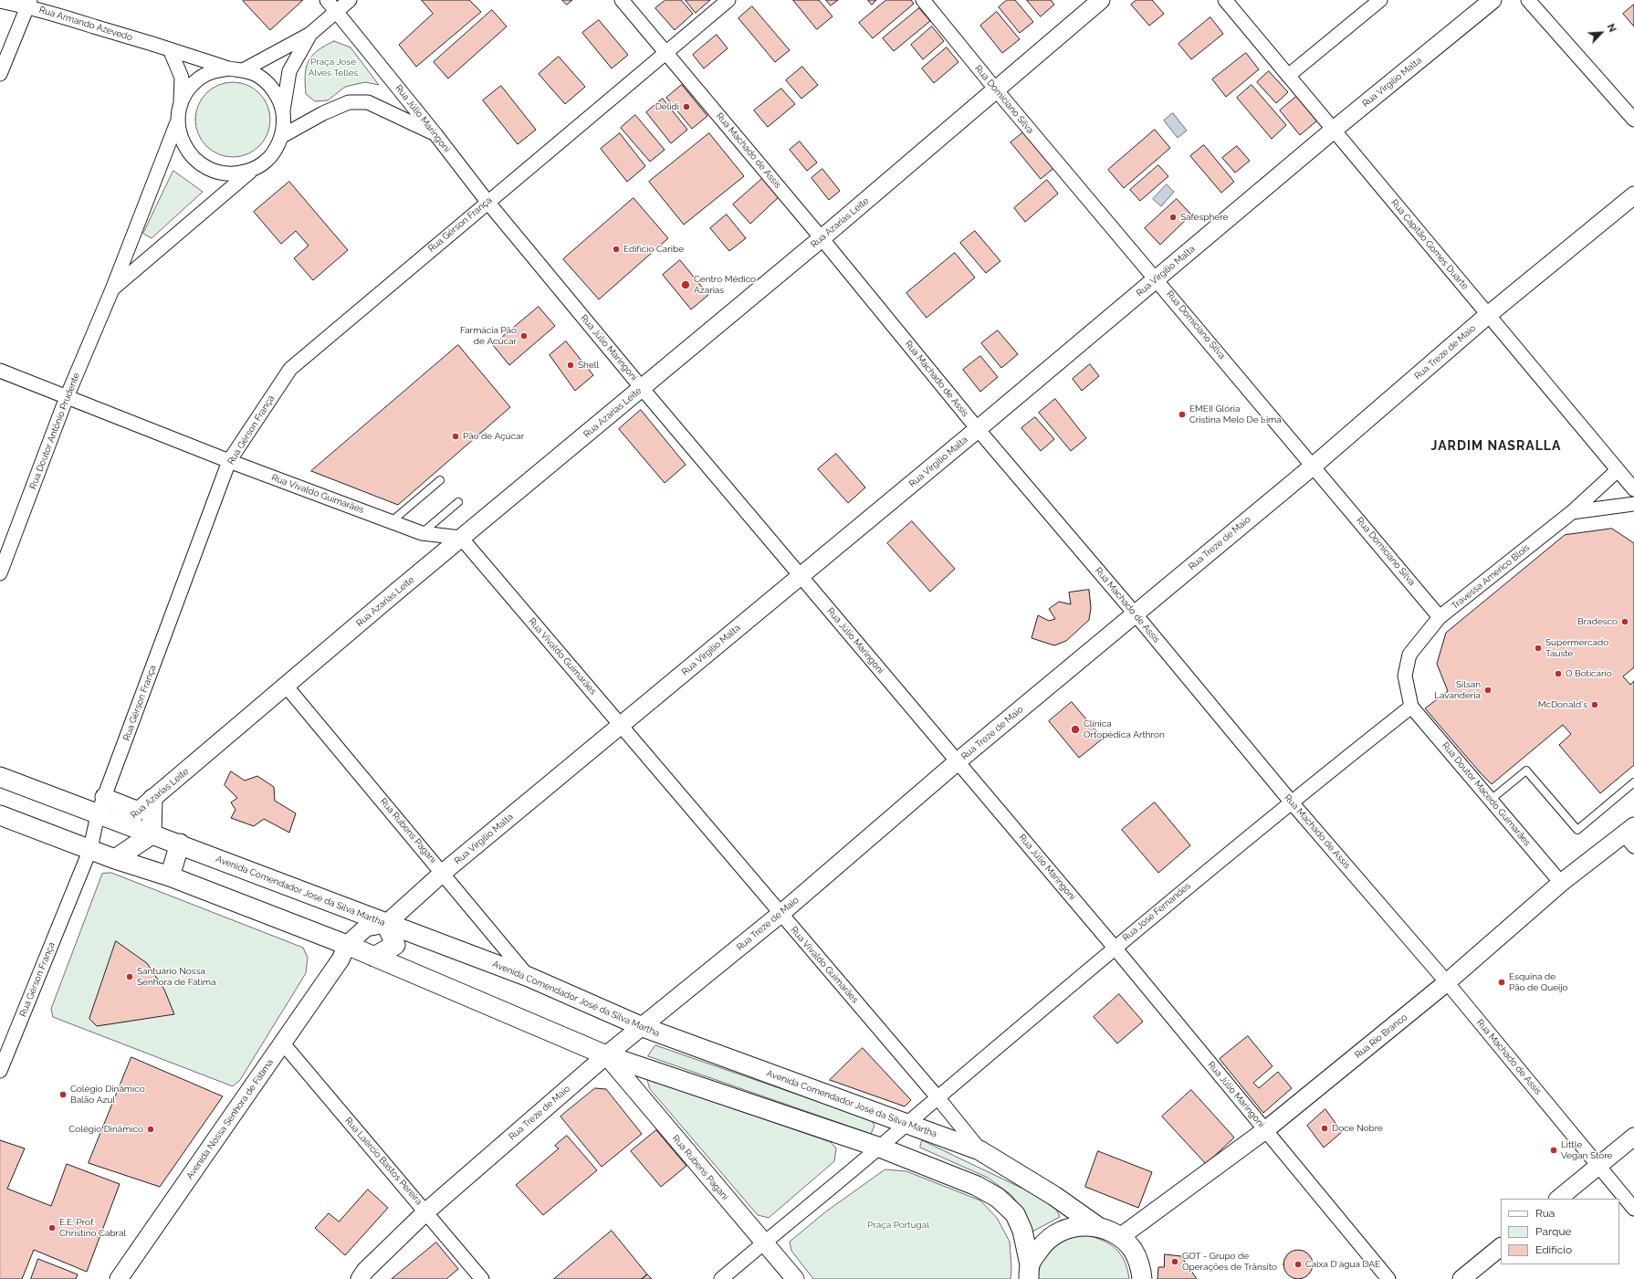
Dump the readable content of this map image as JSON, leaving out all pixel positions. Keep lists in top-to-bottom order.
{
  "streets": {
    "main road": ["Avenida Comendador José da Silva Martha"],
    "street": [
      "Rua Armando Azevedo",
      "Rua Virgílio Malta",
      "Rua Domiciano Silva",
      "Rua Júlio Maringoni",
      "Rua Machado de Assis",
      "Rua Azarias Leite",
      "Rua Gérson França",
      "Rua Capitão Gomes Duarte",
      "Rua Treze de Maio",
      "Rua Doutor Antônio Prudente",
      "Rua Vivaldo Guimarães",
      "Travessa Americo Blois",
      "Rua Doutor Macedo Guimarães",
      "Rua Rubens Pagani",
      "Rua José Fernandes",
      "Rua Rio Branco",
      "Avenida Nossa Senhora de Fátima",
      "Rua Laércio Bastos Pereira"
    ]
  },
  "crossings": [
    ["Rua Armando Azevedo", "Rua Doutor Antônio Prudente"],
    ["Rua Virgílio Malta", "Rua Domiciano Silva"],
    ["Rua Virgílio Malta", "Rua Júlio Maringoni"],
    ["Rua Virgílio Malta", "Rua Machado de Assis"],
    ["Rua Virgílio Malta", "Rua Capitão Gomes Duarte"],
    ["Rua Virgílio Malta", "Rua Vivaldo Guimarães"],
    ["Rua Virgílio Malta", "Rua Rubens Pagani"],
    ["Rua Virgílio Malta", "Avenida Comendador José da Silva Martha"],
    ["Rua Virgílio Malta", "Avenida Nossa Senhora de Fátima"],
    ["Rua Domiciano Silva", "Rua Azarias Leite"],
    ["Rua Domiciano Silva", "Rua Treze de Maio"],
    ["Rua Domiciano Silva", "Travessa Americo Blois"],
    ["Rua Júlio Maringoni", "Rua Azarias Leite"],
    ["Rua Júlio Maringoni", "Rua Gérson França"],
    ["Rua Júlio Maringoni", "Rua Treze de Maio"],
    ["Rua Júlio Maringoni", "Rua José Fernandes"],
    ["Rua Júlio Maringoni", "Rua Rio Branco"],
    ["Rua Machado de Assis", "Rua Azarias Leite"],
    ["Rua Machado de Assis", "Rua Gérson França"],
    ["Rua Machado de Assis", "Rua Treze de Maio"],
    ["Rua Machado de Assis", "Rua José Fernandes"],
    ["Rua Machado de Assis", "Rua Rio Branco"],
    ["Rua Azarias Leite", "Rua Vivaldo Guimarães"],
    ["Rua Azarias Leite", "Rua Rubens Pagani"],
    ["Rua Azarias Leite", "Avenida Comendador José da Silva Martha"],
    ["Rua Gérson França", "Rua Vivaldo Guimarães"],
    ["Rua Gérson França", "Avenida Comendador José da Silva Martha"],
    ["Rua Capitão Gomes Duarte", "Rua Treze de Maio"],
    ["Rua Capitão Gomes Duarte", "Travessa Americo Blois"],
    ["Rua Treze de Maio", "Rua Vivaldo Guimarães"],
    ["Rua Treze de Maio", "Rua Rubens Pagani"],
    ["Rua Treze de Maio", "Avenida Comendador José da Silva Martha"],
    ["Rua Treze de Maio", "Rua Laércio Bastos Pereira"],
    ["Rua Doutor Antônio Prudente", "Rua Vivaldo Guimarães"],
    ["Rua Vivaldo Guimarães", "Avenida Comendador José da Silva Martha"],
    ["Rua Vivaldo Guimarães", "Rua José Fernandes"],
    ["Travessa Americo Blois", "Rua Doutor Macedo Guimarães"],
    ["Travessa Americo Blois", "Rua José Fernandes"],
    ["Rua Doutor Macedo Guimarães", "Rua José Fernandes"],
    ["Rua Doutor Macedo Guimarães", "Rua Rio Branco"],
    ["Rua Rubens Pagani", "Avenida Comendador José da Silva Martha"],
    ["Avenida Comendador José da Silva Martha", "Rua José Fernandes"],
    ["Avenida Comendador José da Silva Martha", "Avenida Nossa Senhora de Fátima"],
    ["Avenida Nossa Senhora de Fátima", "Rua Laércio Bastos Pereira"]
  ],
  "districts": ["JARDIM NASRALLA"],
  "parks": ["Praça José Alves Telles", "Praça Portugal"],
  "places": [
    "Delidi",
    "Safesphere",
    "Edifício Caribe",
    "Centro Médico Azarias",
    "Farmácia Pão de Acúcar",
    "Shell",
    "EMEII Glória Cristina Melo De Lima",
    "Pão de Açúcar",
    "Bradesco",
    "Supermercado Tauste",
    "O Boticário",
    "Silsan Lavanderia",
    "McDonald's",
    "Clínica Ortopédica Arthron",
    "Santuário Nossa Senhora de Fátima",
    "Esquina de Pão de Queijo",
    "Colégio Dinâmico Balão Azul",
    "Doce Nobre",
    "Colégio Dinãmico",
    "Little Vegan Store",
    "E.E. Prof. Christino Cabral",
    "GOT - Grupo de Operações de Trânsito",
    "Caixa D´água DAE"
  ],
  "legend": ["Rua", "Parque", "Edifício"],
  "north": "top right"
}
